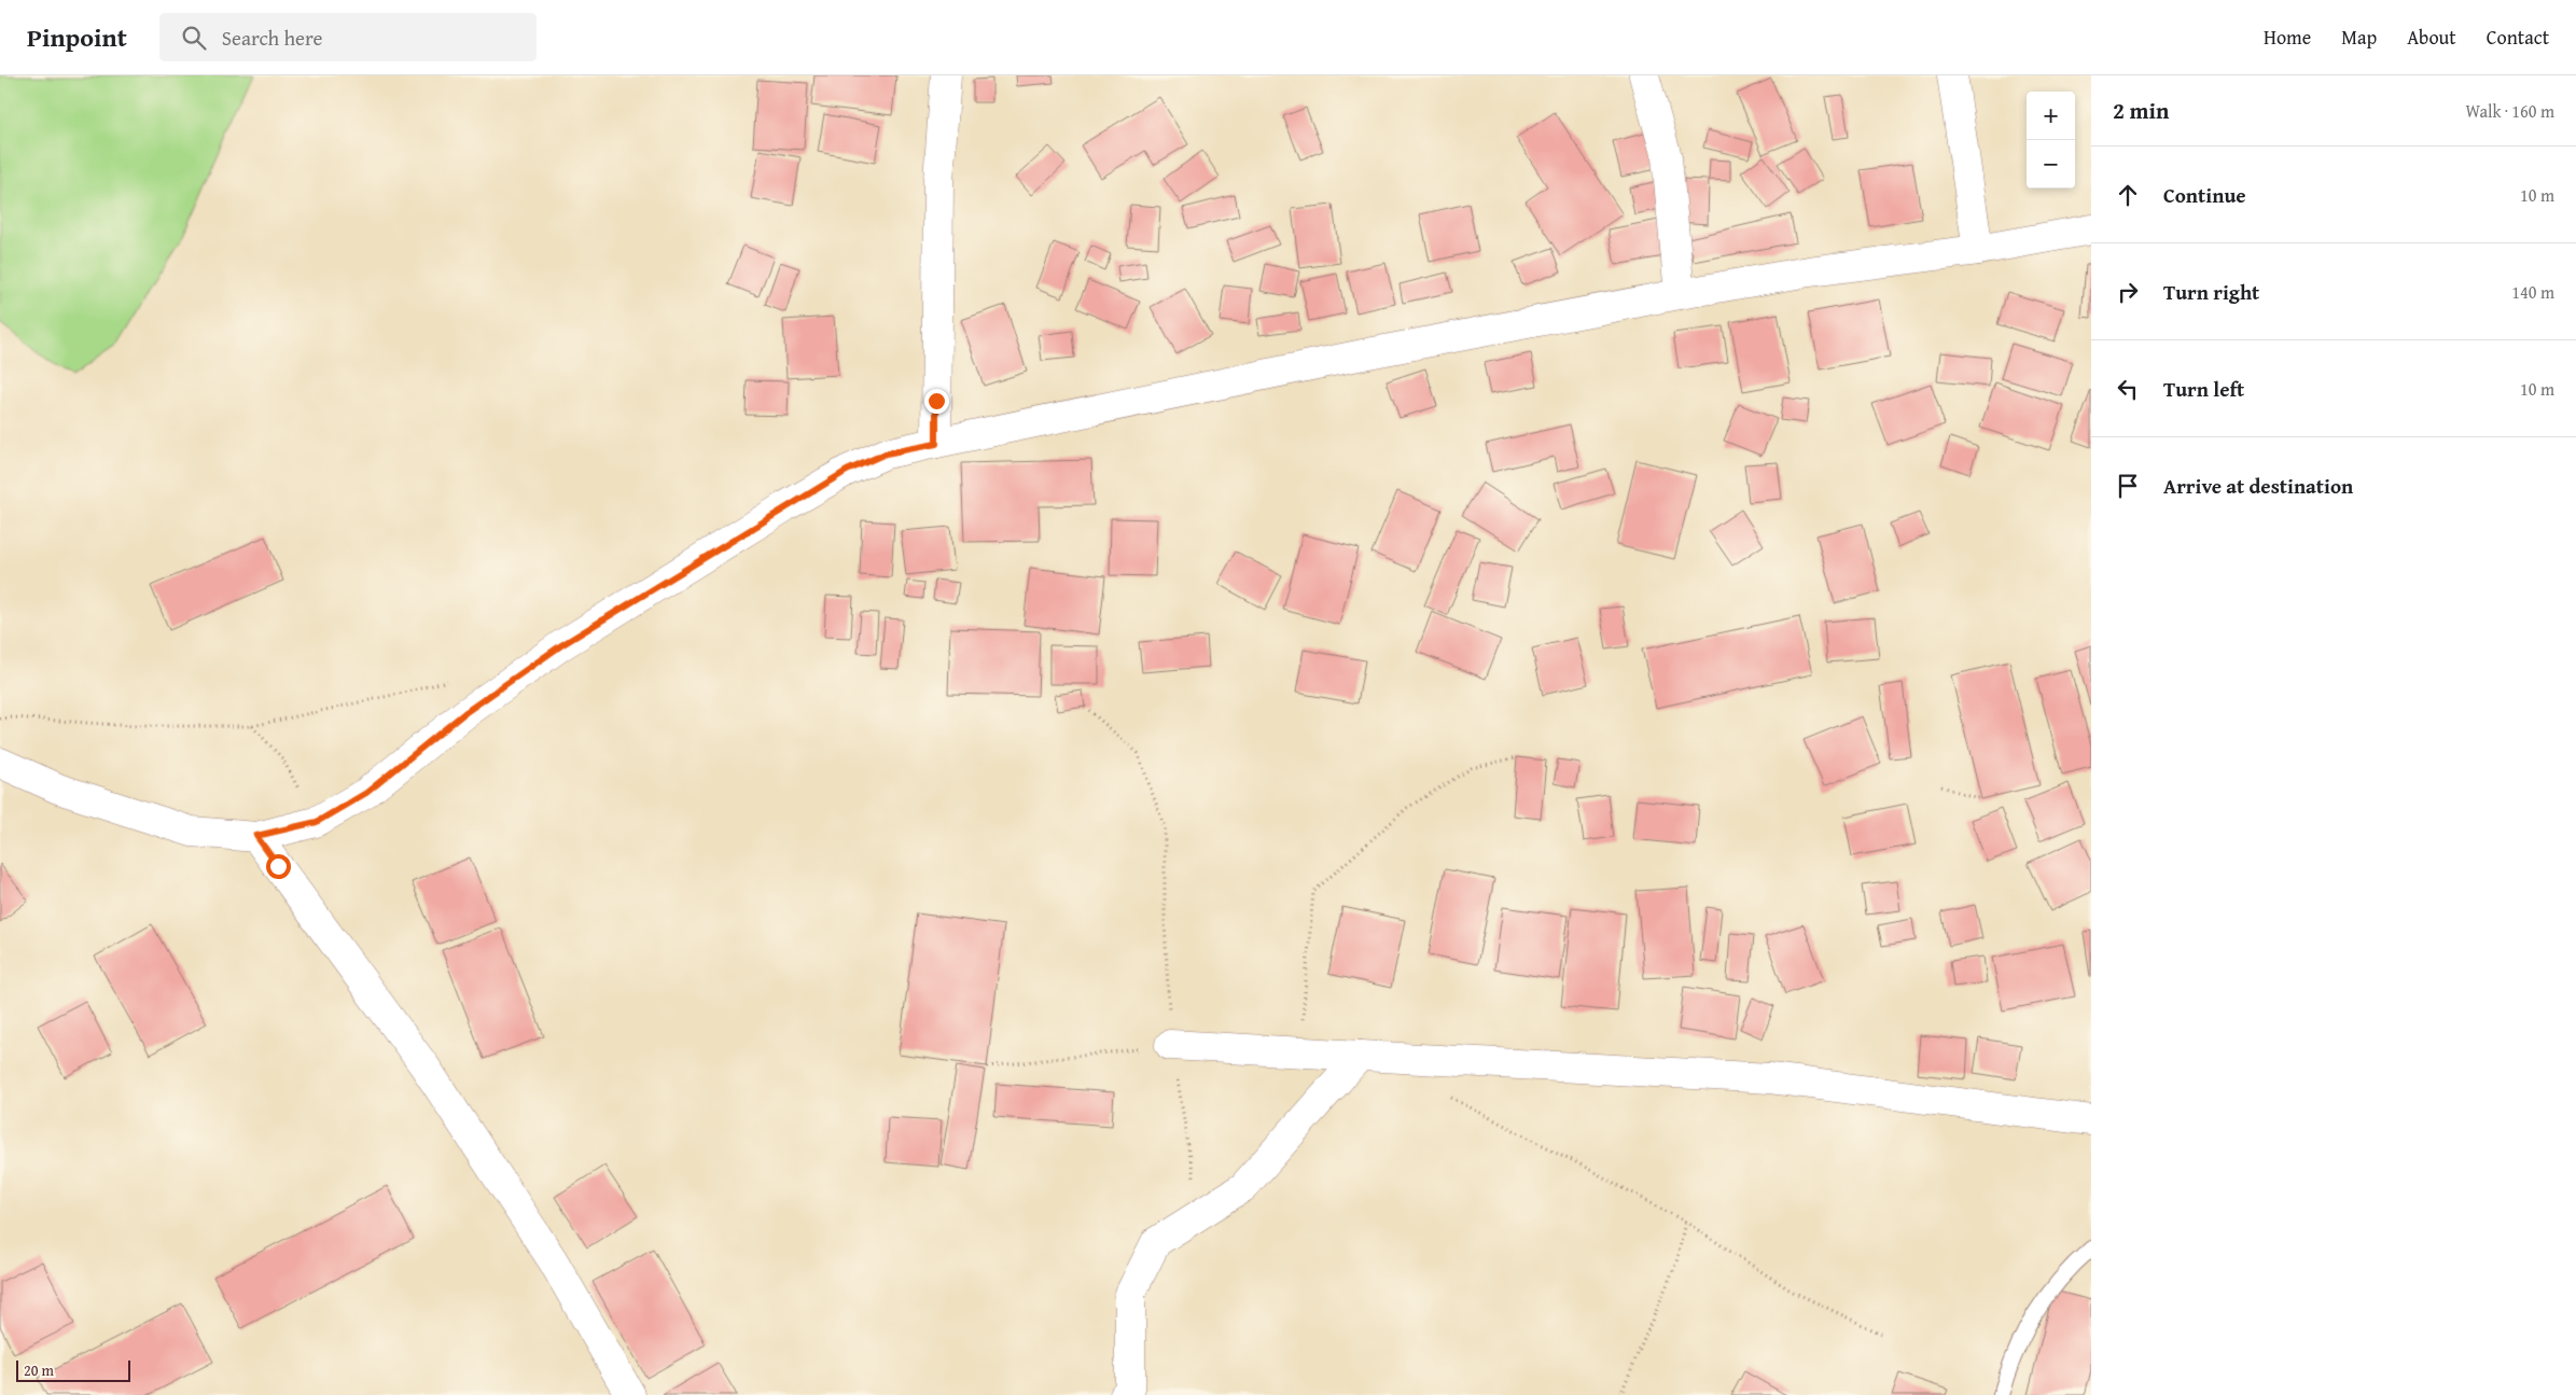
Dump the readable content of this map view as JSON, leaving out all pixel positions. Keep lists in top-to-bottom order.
{
  "scale_bar": "20 m",
  "page": {
    "header": "Pinpoint",
    "search": "Search here",
    "nav": [
      "Home",
      "Map",
      "About",
      "Contact"
    ],
    "heading": ["2 min", "Walk · 160 m"],
    "map_buttons": ["+", "−"],
    "list": [
      ["Continue", "10 m"],
      ["Turn right", "140 m"],
      ["Turn left", "10 m"],
      "Arrive at destination"
    ],
    "scale": "20 m"
  }
}
